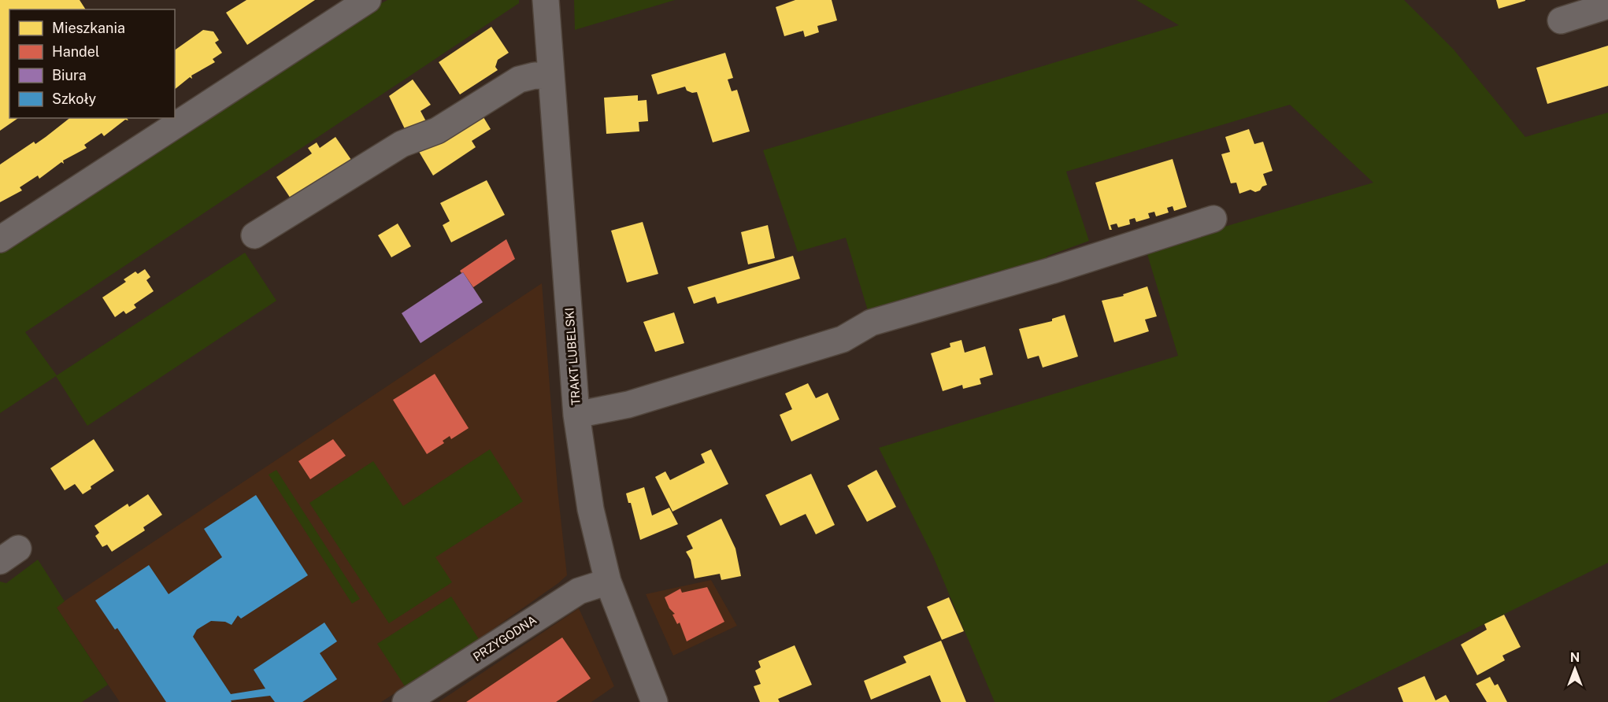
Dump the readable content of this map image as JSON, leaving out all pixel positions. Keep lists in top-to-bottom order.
{
  "streets": {
    "street": ["TRAKT LUBELSKI", "PRZYGODNA"]
  },
  "crossings": [
    ["TRAKT LUBELSKI", "PRZYGODNA"]
  ],
  "legend": [
    "Mieszkania",
    "Handel",
    "Biura",
    "Szkoły"
  ],
  "north": "top"
}
